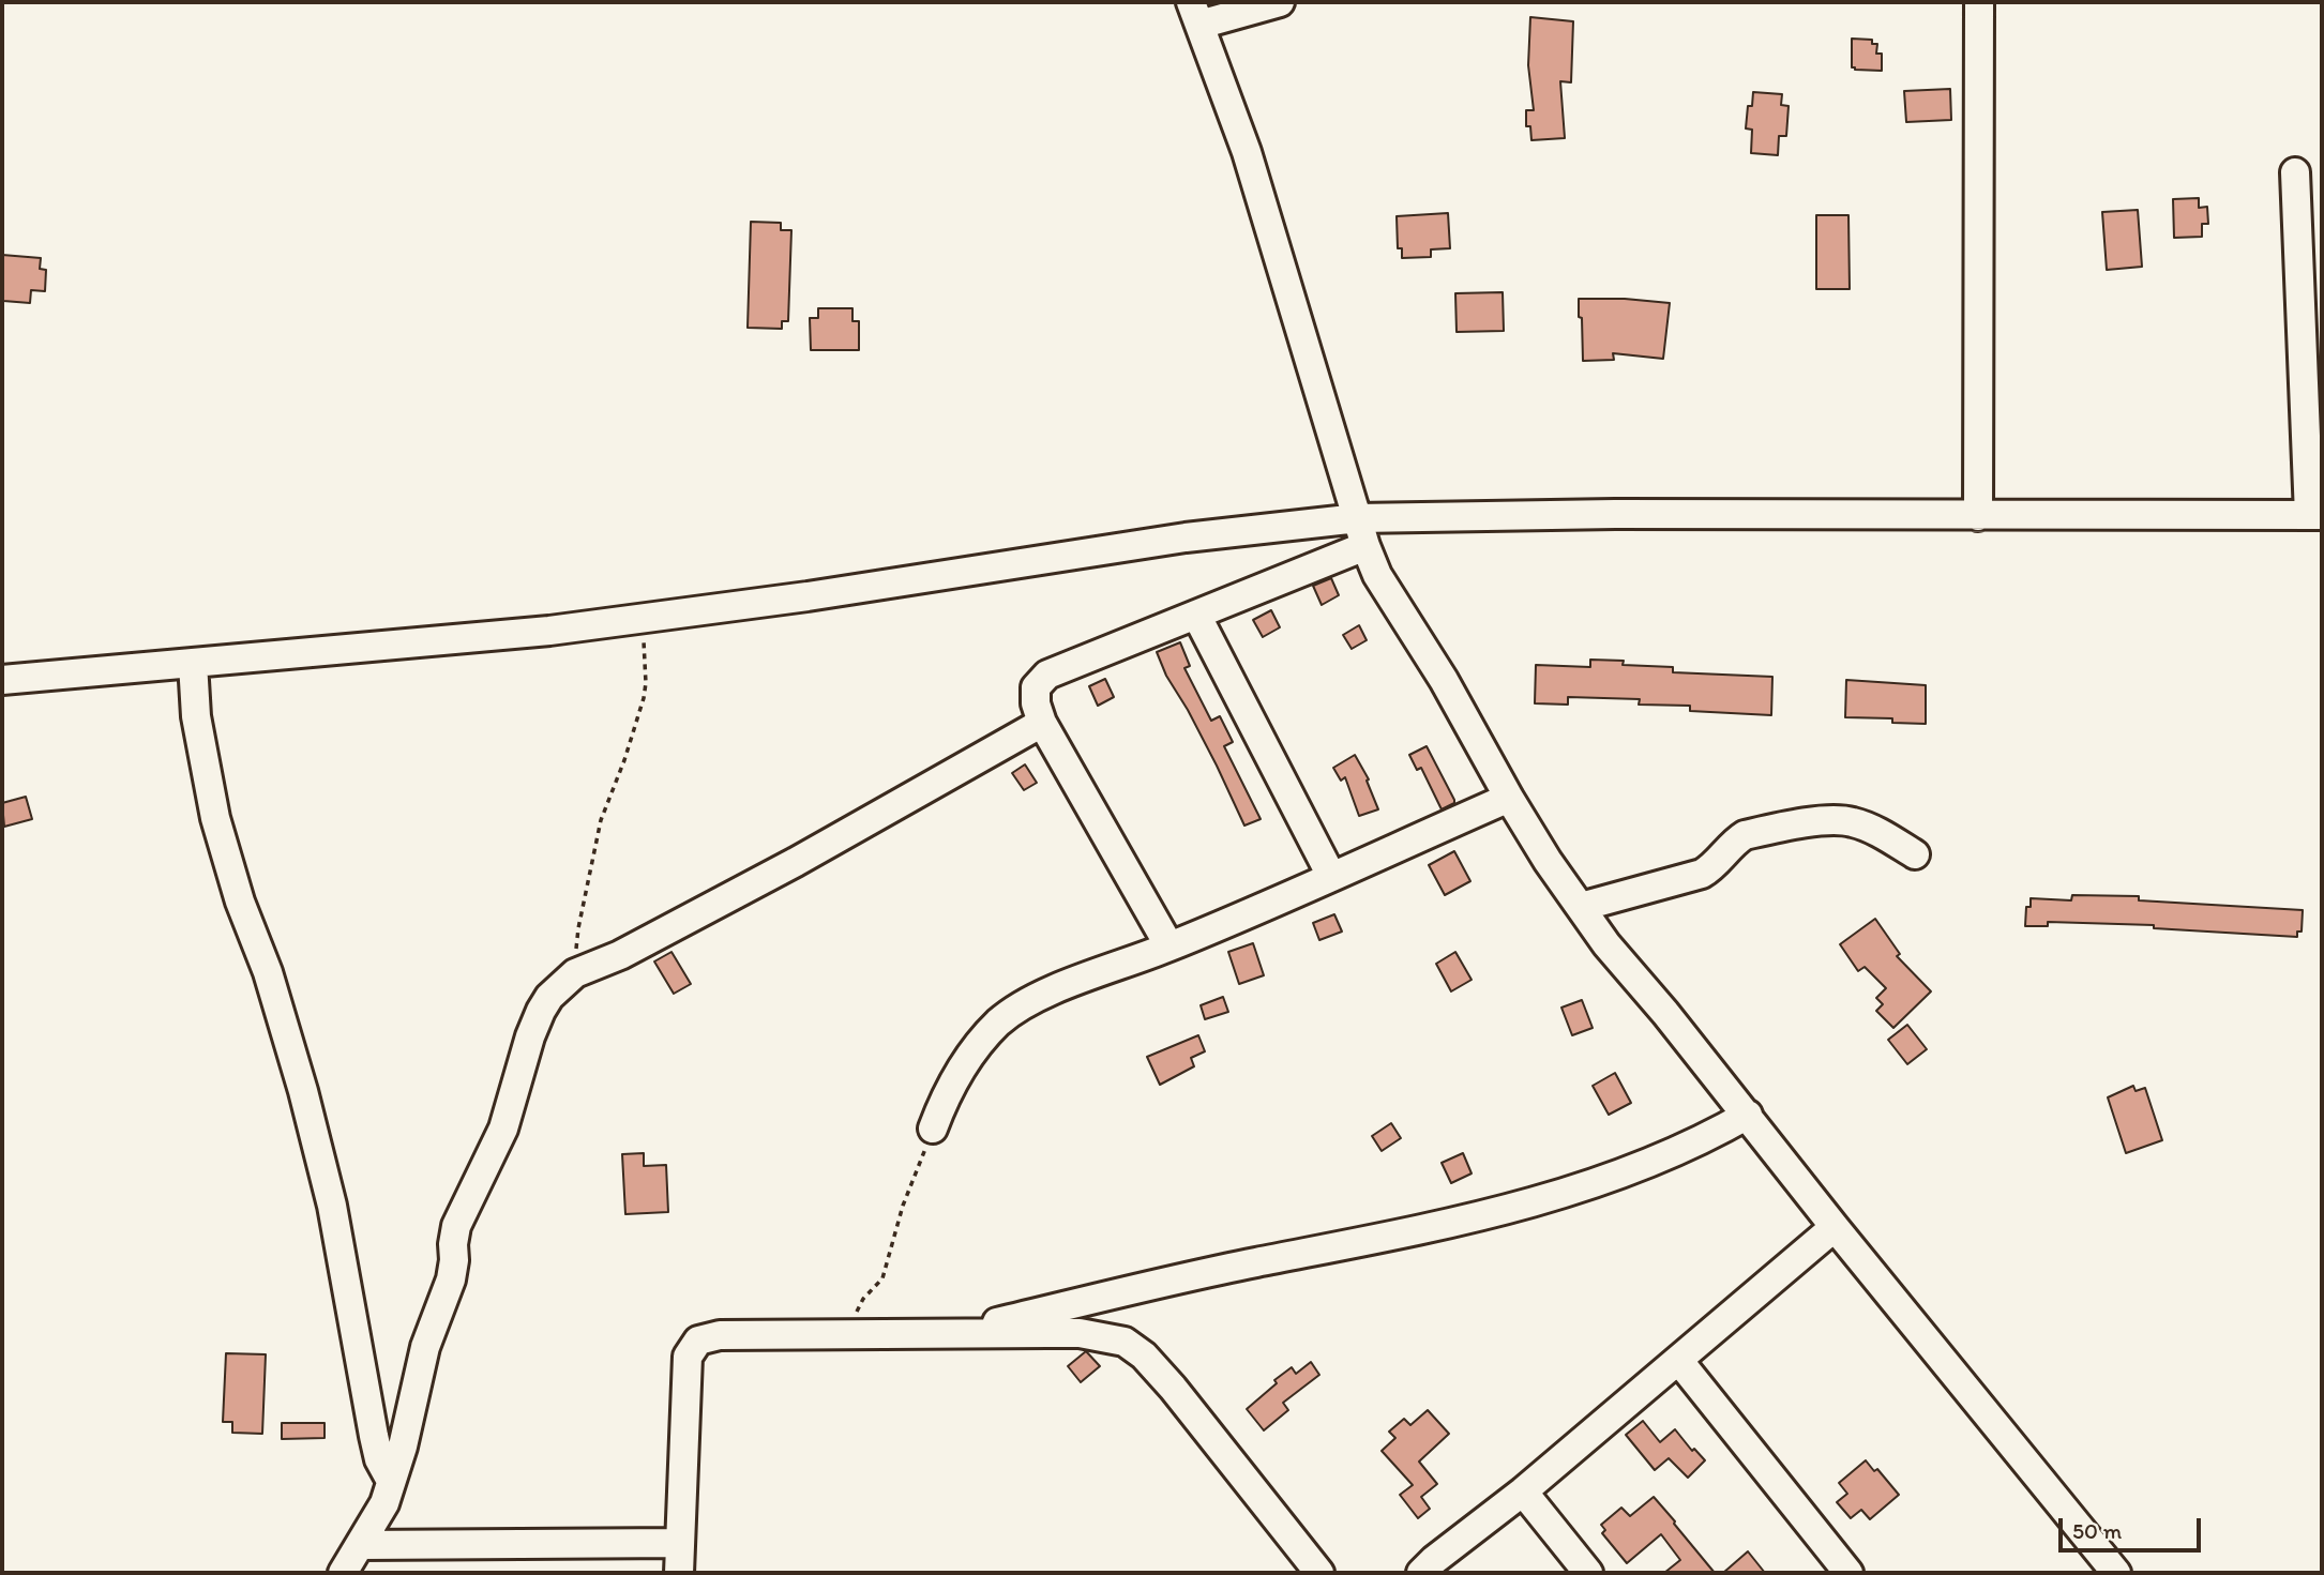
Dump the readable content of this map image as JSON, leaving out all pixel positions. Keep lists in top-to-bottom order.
{
  "scale_bar": "50 m"
}
